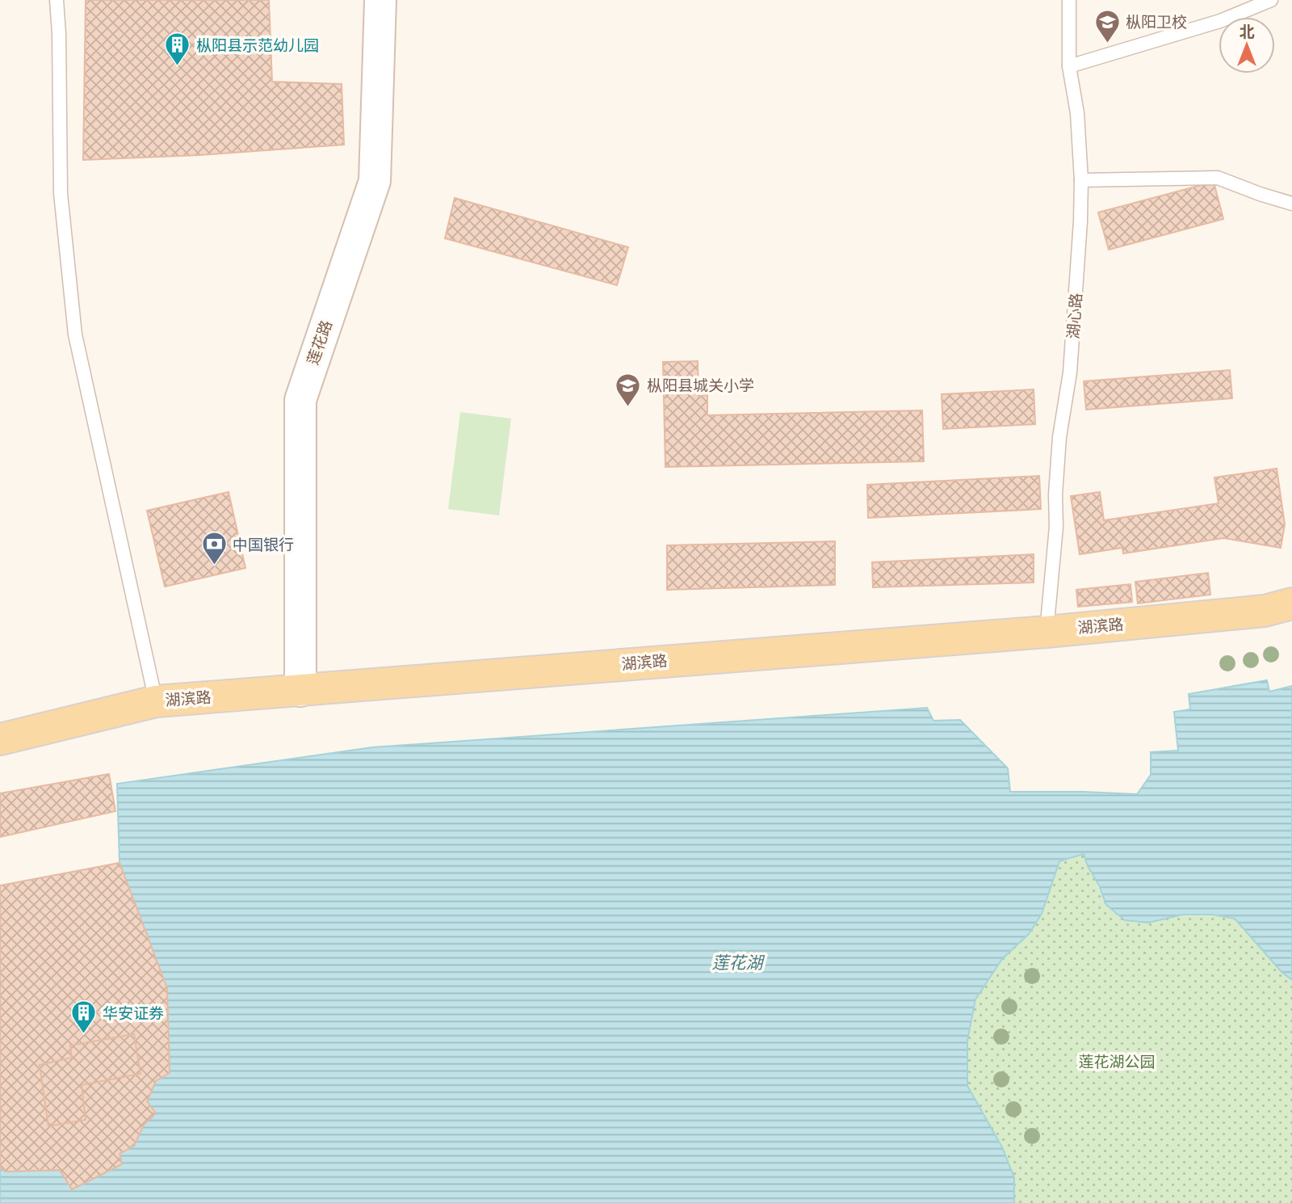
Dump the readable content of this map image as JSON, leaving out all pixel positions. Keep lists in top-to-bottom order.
{
  "streets": {
    "main road": ["莲花路", "湖滨路"],
    "lane": ["湖心路"]
  },
  "crossings": [
    ["湖心路", "湖滨路"],
    ["莲花路", "湖滨路"]
  ],
  "water": ["莲花湖"],
  "parks": ["莲花湖公园"],
  "places": {
    "school or university": ["枞阳卫校", "枞阳县城关小学"],
    "building": ["枞阳县示范幼儿园", "华安证券"],
    "bank": ["中国银行"]
  },
  "north": "top"
}
